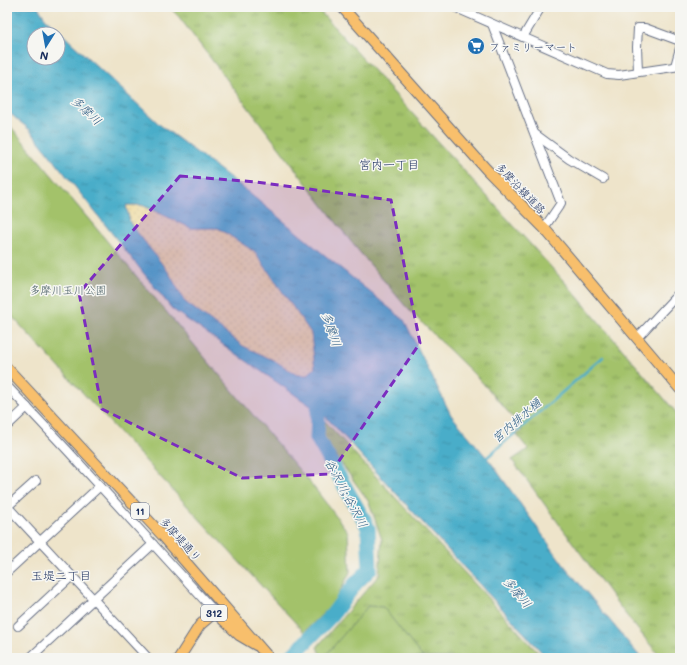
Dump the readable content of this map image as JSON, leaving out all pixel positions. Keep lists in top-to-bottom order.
{
  "streets": {
    "main road": [
      "多摩沿線道路",
      "11",
      "多摩堤通り",
      "312"
    ]
  },
  "crossings": [
    ["多摩堤通り", "312"]
  ],
  "districts": ["宮内一丁目", "玉堤二丁目"],
  "water": ["多摩川", "宮内排水樋", "谷沢川;谷沢川"],
  "parks": ["多摩川玉川公園"],
  "places": {
    "supermarket": ["ファミリーマート"]
  },
  "north": "bottom"
}
